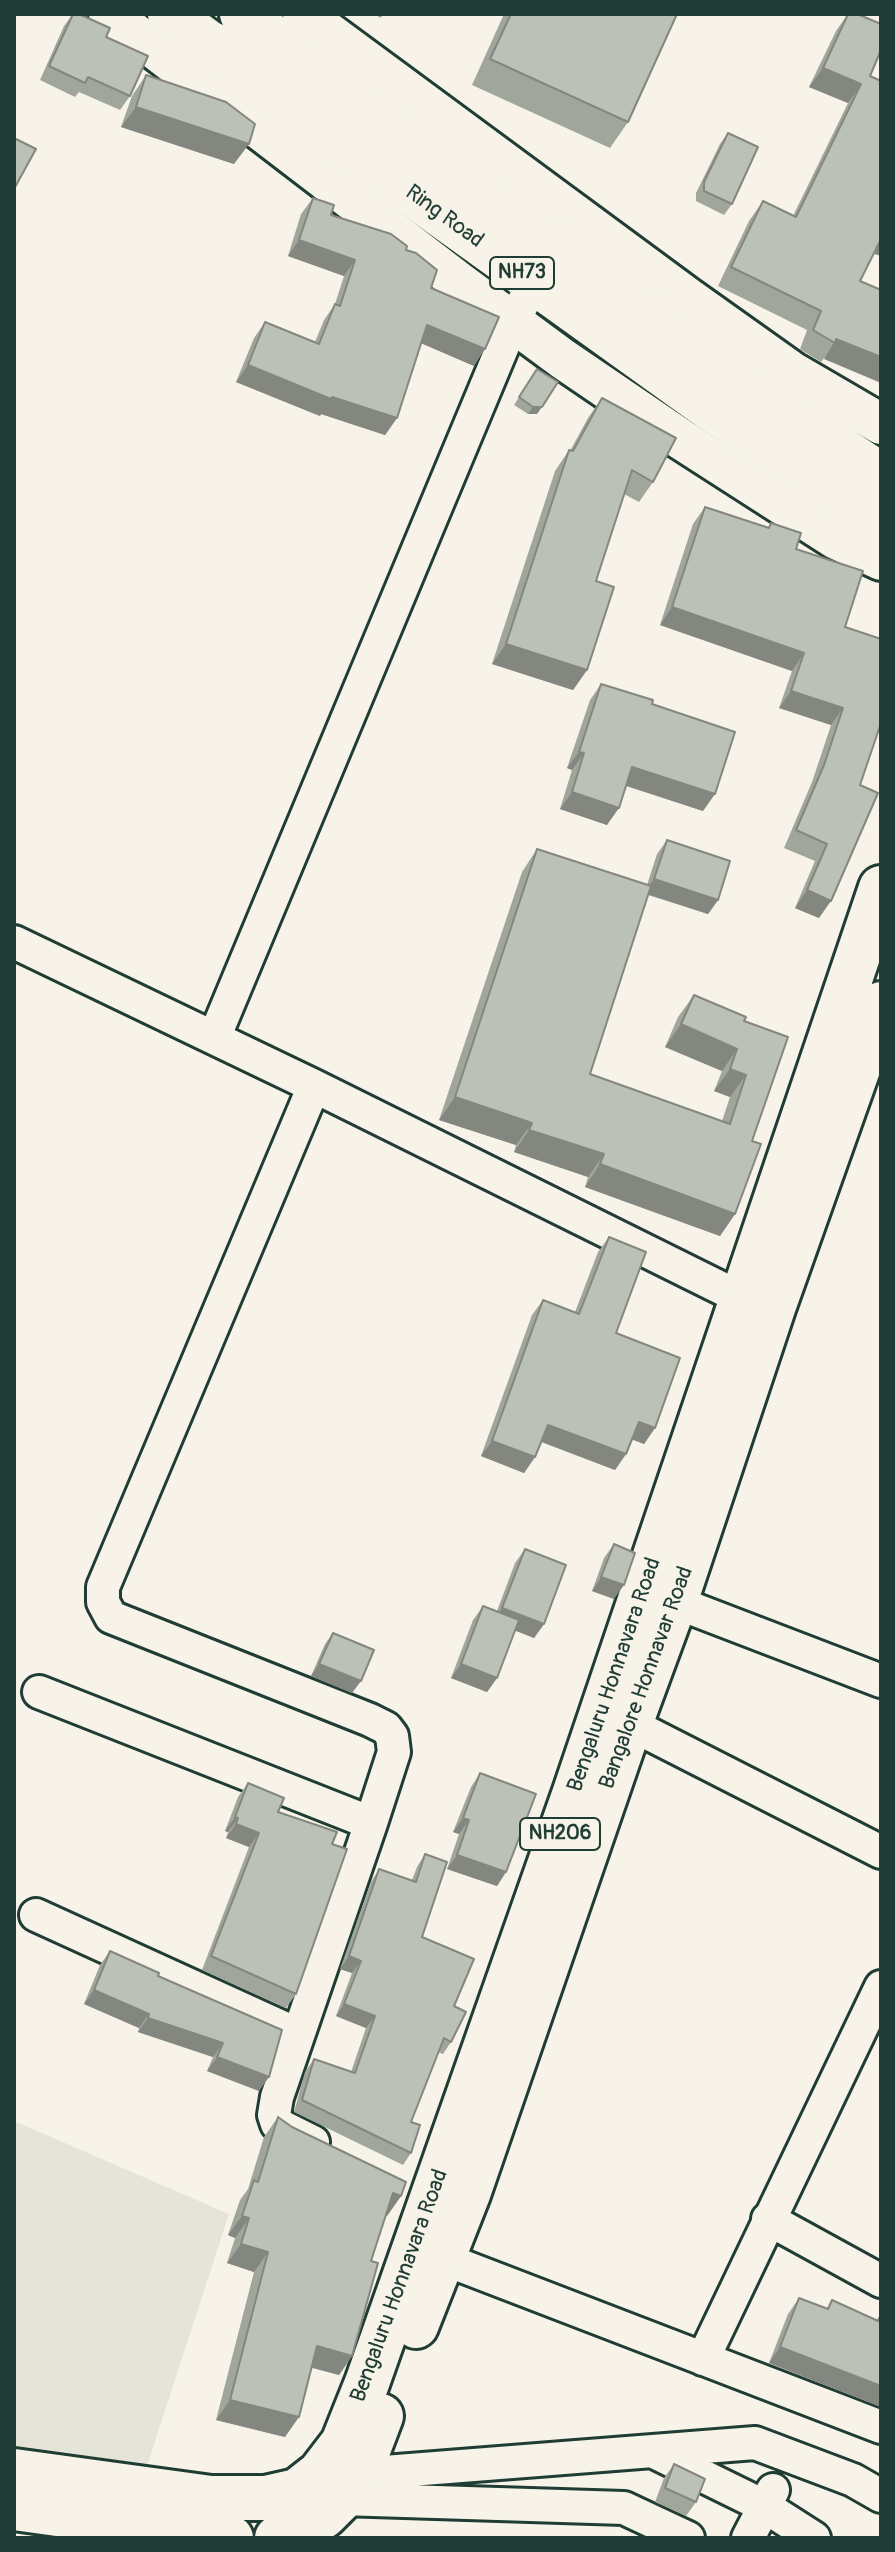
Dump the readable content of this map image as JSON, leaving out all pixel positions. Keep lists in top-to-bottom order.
{
  "streets": {
    "main road": [
      "Ring Road",
      "NH73",
      "Bengaluru Honnavara Road",
      "Bangalore Honnavar Road",
      "NH206"
    ]
  }
}
